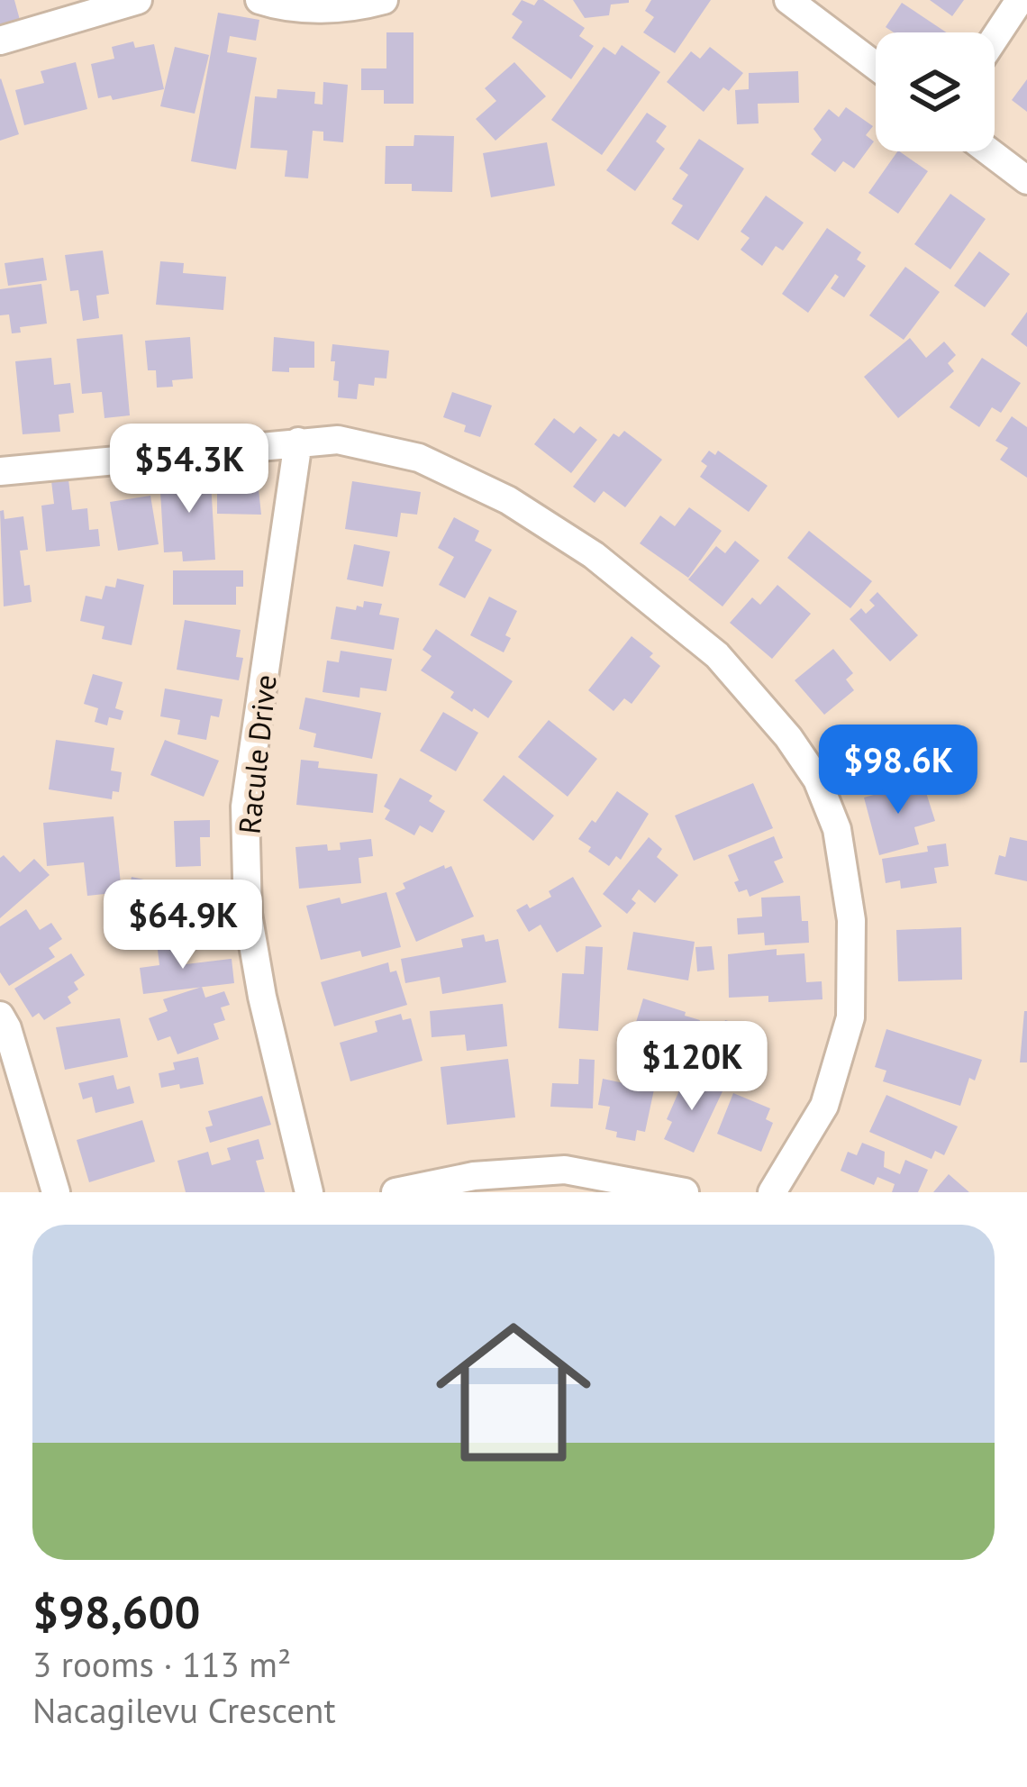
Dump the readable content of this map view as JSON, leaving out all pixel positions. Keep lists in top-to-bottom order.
{
  "streets": {
    "street": ["Racule Drive"]
  },
  "page": {
    "price": [
      "$54.3K",
      "$98.6K",
      "$64.9K",
      "$120K"
    ],
    "list": [
      {
        "name": "$98,600",
        "note": "3 rooms · 113 m² · Nacagilevu Crescent"
      }
    ]
  }
}
